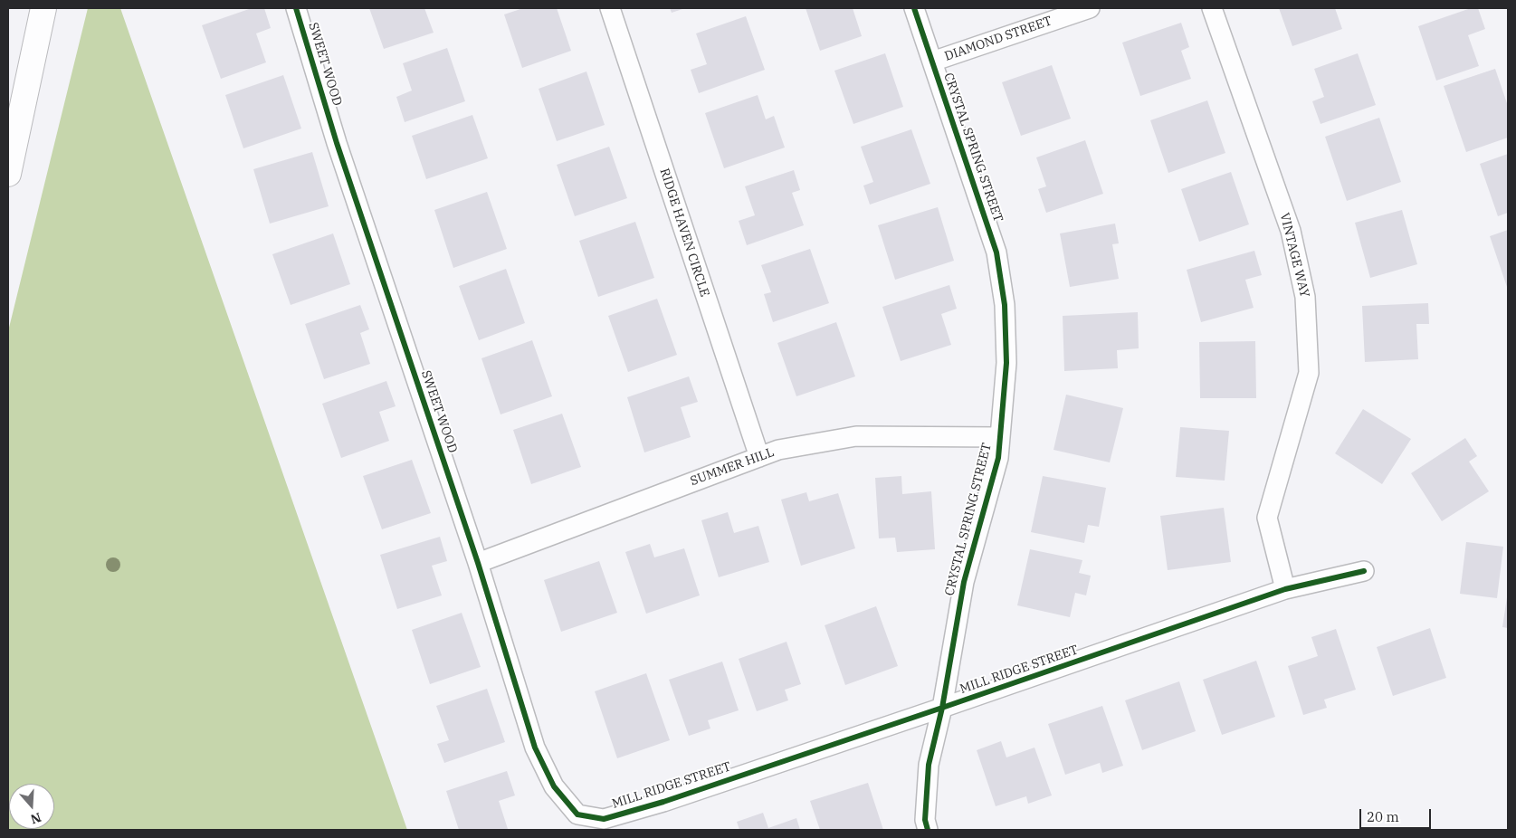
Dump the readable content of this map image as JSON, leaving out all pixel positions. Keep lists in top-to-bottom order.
{
  "streets": {
    "street": [
      "DIAMOND STREET",
      "SWEET WOOD",
      "CRYSTAL SPRING STREET",
      "RIDGE HAVEN CIRCLE",
      "VINTAGE WAY",
      "SUMMER HILL",
      "MILL RIDGE STREET"
    ]
  },
  "crossings": [
    ["DIAMOND STREET", "CRYSTAL SPRING STREET"],
    ["SWEET WOOD", "SUMMER HILL"],
    ["SWEET WOOD", "MILL RIDGE STREET"],
    ["CRYSTAL SPRING STREET", "SUMMER HILL"],
    ["CRYSTAL SPRING STREET", "MILL RIDGE STREET"],
    ["RIDGE HAVEN CIRCLE", "SUMMER HILL"],
    ["VINTAGE WAY", "MILL RIDGE STREET"]
  ],
  "scale_bar": "20 m",
  "north": "bottom"
}
